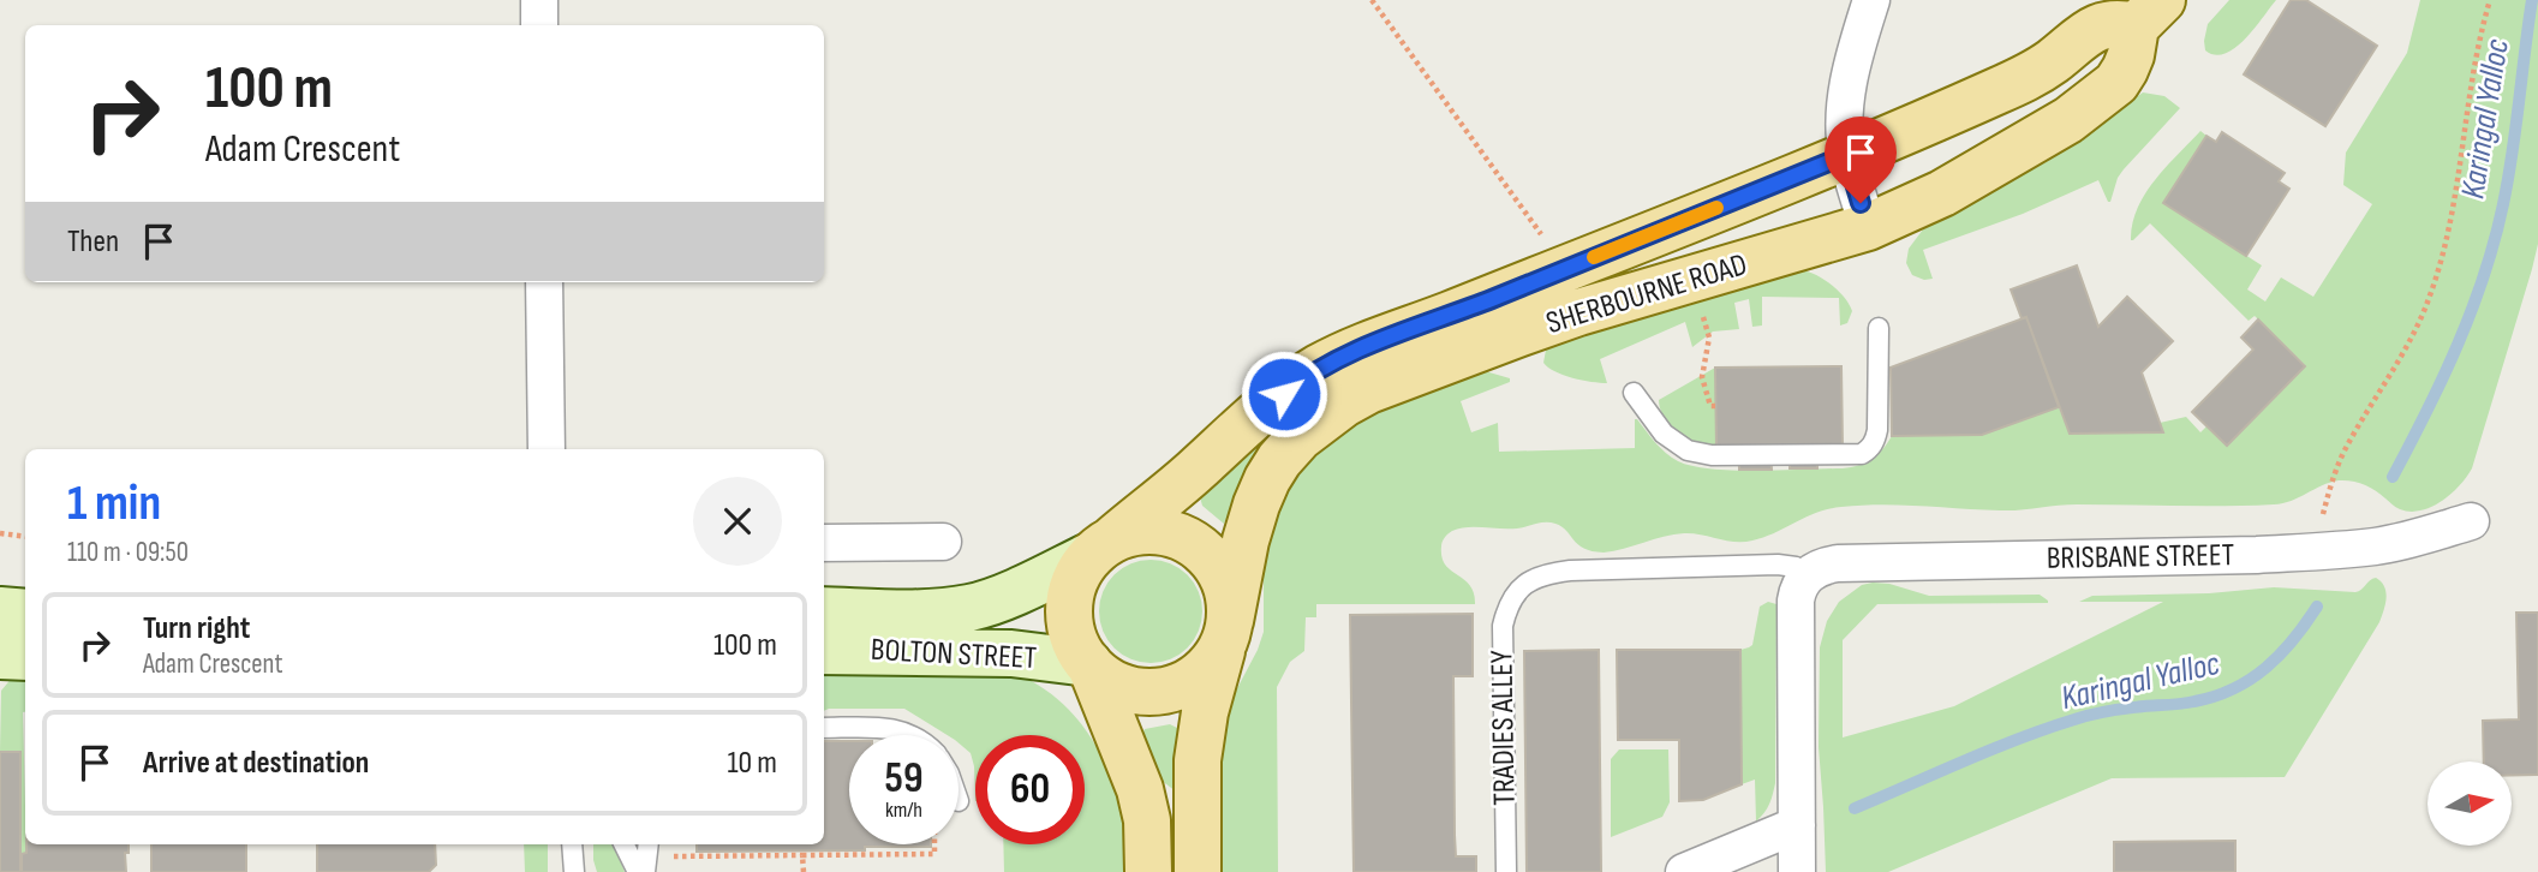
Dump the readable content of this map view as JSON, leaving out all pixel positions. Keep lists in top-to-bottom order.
{
  "streets": {
    "main road": ["SHERBOURNE ROAD", "BOLTON STREET"],
    "street": ["BRISBANE STREET"],
    "lane": ["TRADIES ALLEY"]
  },
  "crossings": [
    ["SHERBOURNE ROAD", "BOLTON STREET"],
    ["BRISBANE STREET", "TRADIES ALLEY"]
  ],
  "water": ["Karingal Yalloc"],
  "north": "right",
  "page": {
    "turn": ["100 m", "Adam Crescent"],
    "then": "Then",
    "heading": ["1 min", "110 m · 09:50"],
    "list": [
      {
        "name": "Turn right",
        "note": "Adam Crescent",
        "value": "100 m"
      },
      {
        "name": "Arrive at destination",
        "value": "10 m"
      }
    ],
    "speed": "59 km/h",
    "limit": "60"
  }
}
